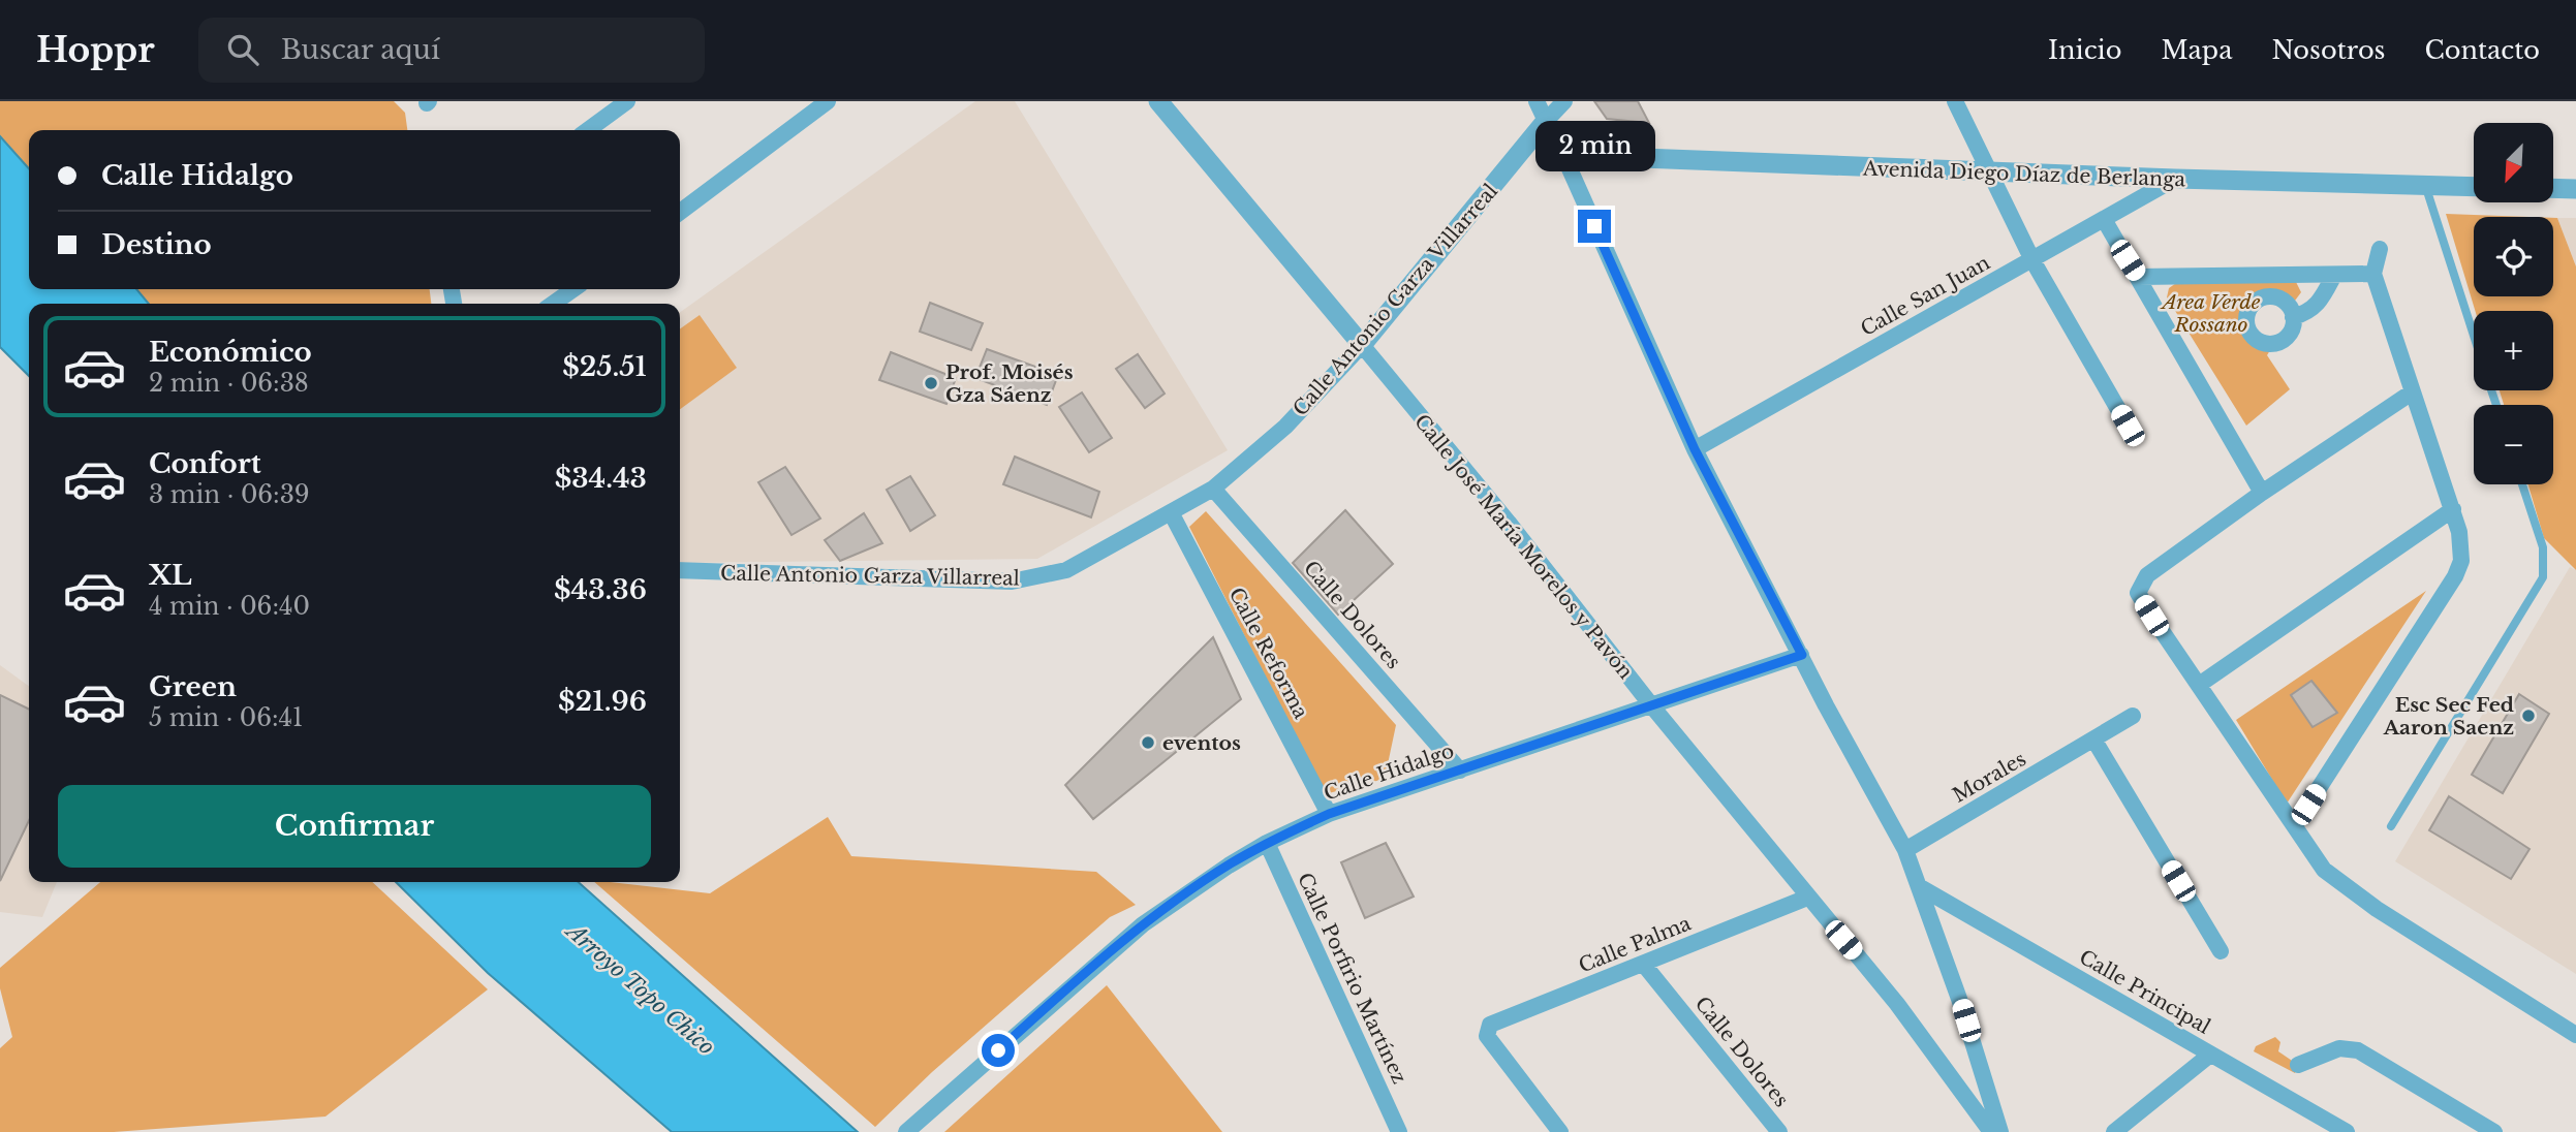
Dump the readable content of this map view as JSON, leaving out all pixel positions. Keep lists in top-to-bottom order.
{
  "streets": {
    "street": [
      "Avenida Diego Díaz de Berlanga",
      "Calle San Juan",
      "Calle Antonio Garza Villarreal",
      "Calle José María Morelos y Pavón",
      "Calle Dolores",
      "Calle Reforma",
      "Calle Hidalgo",
      "Morales",
      "Calle Palma",
      "Calle Porfirio Martínez",
      "Calle Principal"
    ]
  },
  "crossings": [
    ["Avenida Diego Díaz de Berlanga", "Calle San Juan"],
    ["Calle Antonio Garza Villarreal", "Calle José María Morelos y Pavón"],
    ["Calle Antonio Garza Villarreal", "Calle Dolores"],
    ["Calle Antonio Garza Villarreal", "Calle Reforma"],
    ["Calle José María Morelos y Pavón", "Calle Hidalgo"],
    ["Calle José María Morelos y Pavón", "Calle Palma"],
    ["Calle Dolores", "Calle Hidalgo"],
    ["Calle Dolores", "Calle Palma"],
    ["Calle Reforma", "Calle Hidalgo"],
    ["Calle Hidalgo", "Calle Porfirio Martínez"]
  ],
  "water": ["Arroyo Topo Chico"],
  "parks": ["Area Verde Rossano"],
  "places": ["Prof. Moisés Gza Sáenz", "Esc Sec Fed Aaron Saenz", "eventos"],
  "north": "bottom left",
  "page": {
    "header": "Hoppr",
    "search": "Buscar aquí",
    "nav": [
      "Inicio",
      "Mapa",
      "Nosotros",
      "Contacto"
    ],
    "bubble": "2 min",
    "map_buttons": ["+", "−"],
    "banner": ["Calle Hidalgo", "Destino"],
    "list": [
      {
        "name": "Económico",
        "note": "2 min · 06:38",
        "value": "$25.51"
      },
      {
        "name": "Confort",
        "note": "3 min · 06:39",
        "value": "$34.43"
      },
      {
        "name": "XL",
        "note": "4 min · 06:40",
        "value": "$43.36"
      },
      {
        "name": "Green",
        "note": "5 min · 06:41",
        "value": "$21.96"
      }
    ],
    "buttons": "Confirmar"
  }
}
